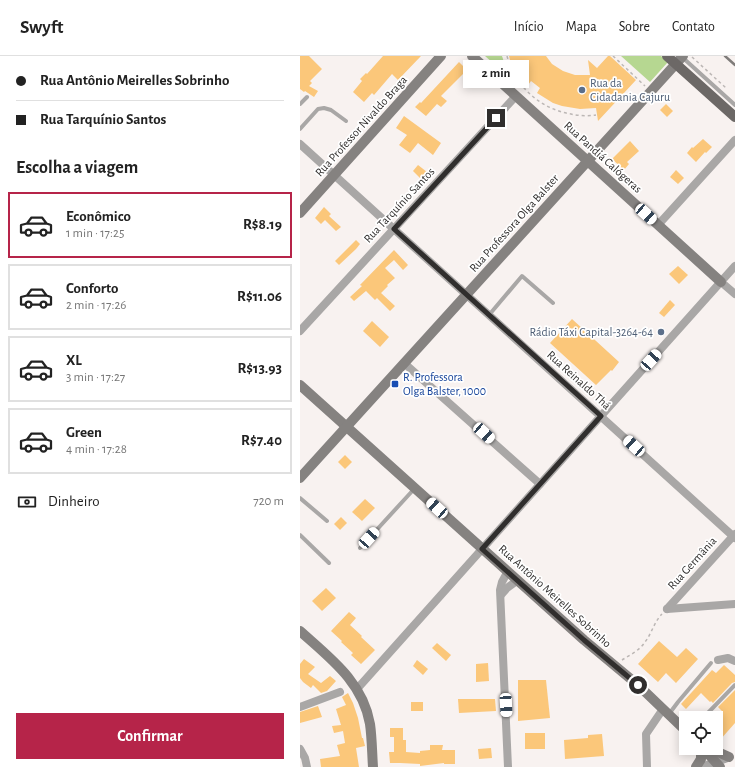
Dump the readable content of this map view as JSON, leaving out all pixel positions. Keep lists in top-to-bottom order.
{
  "streets": {
    "main road": [
      "Rua Professor Nivaldo Braga",
      "Rua Pandiá Calógeras",
      "Rua Professora Olga Balster",
      "Rua Antônio Meirelles Sobrinho"
    ],
    "street": ["Rua Tarquínio Santos", "Rua Reinaldo Thá", "Rua Germânia"]
  },
  "crossings": [
    ["Rua Professor Nivaldo Braga", "Rua Reinaldo Thá"],
    ["Rua Pandiá Calógeras", "Rua Tarquínio Santos"],
    ["Rua Pandiá Calógeras", "Rua Professora Olga Balster"],
    ["Rua Tarquínio Santos", "Rua Reinaldo Thá"],
    ["Rua Professora Olga Balster", "Rua Reinaldo Thá"],
    ["Rua Professora Olga Balster", "Rua Antônio Meirelles Sobrinho"],
    ["Rua Reinaldo Thá", "Rua Germânia"]
  ],
  "places": {
    "other": ["Rua da Cidadania Cajuru", "Rádio Táxi Capital-3264-64"],
    "transit": ["R. Professora Olga Balster, 1000"]
  },
  "page": {
    "header": "Swyft",
    "nav": [
      "Início",
      "Mapa",
      "Sobre",
      "Contato"
    ],
    "banner": ["Rua Antônio Meirelles Sobrinho", "Rua Tarquínio Santos"],
    "bubble": "2 min",
    "heading": "Escolha a viagem",
    "list": [
      {
        "name": "Econômico",
        "note": "1 min · 17:25",
        "value": "R$8.19"
      },
      {
        "name": "Conforto",
        "note": "2 min · 17:26",
        "value": "R$11.06"
      },
      {
        "name": "XL",
        "note": "3 min · 17:27",
        "value": "R$13.93"
      },
      {
        "name": "Green",
        "note": "4 min · 17:28",
        "value": "R$7.40"
      }
    ],
    "pay": ["Dinheiro", "720 m"],
    "buttons": "Confirmar"
  }
}
